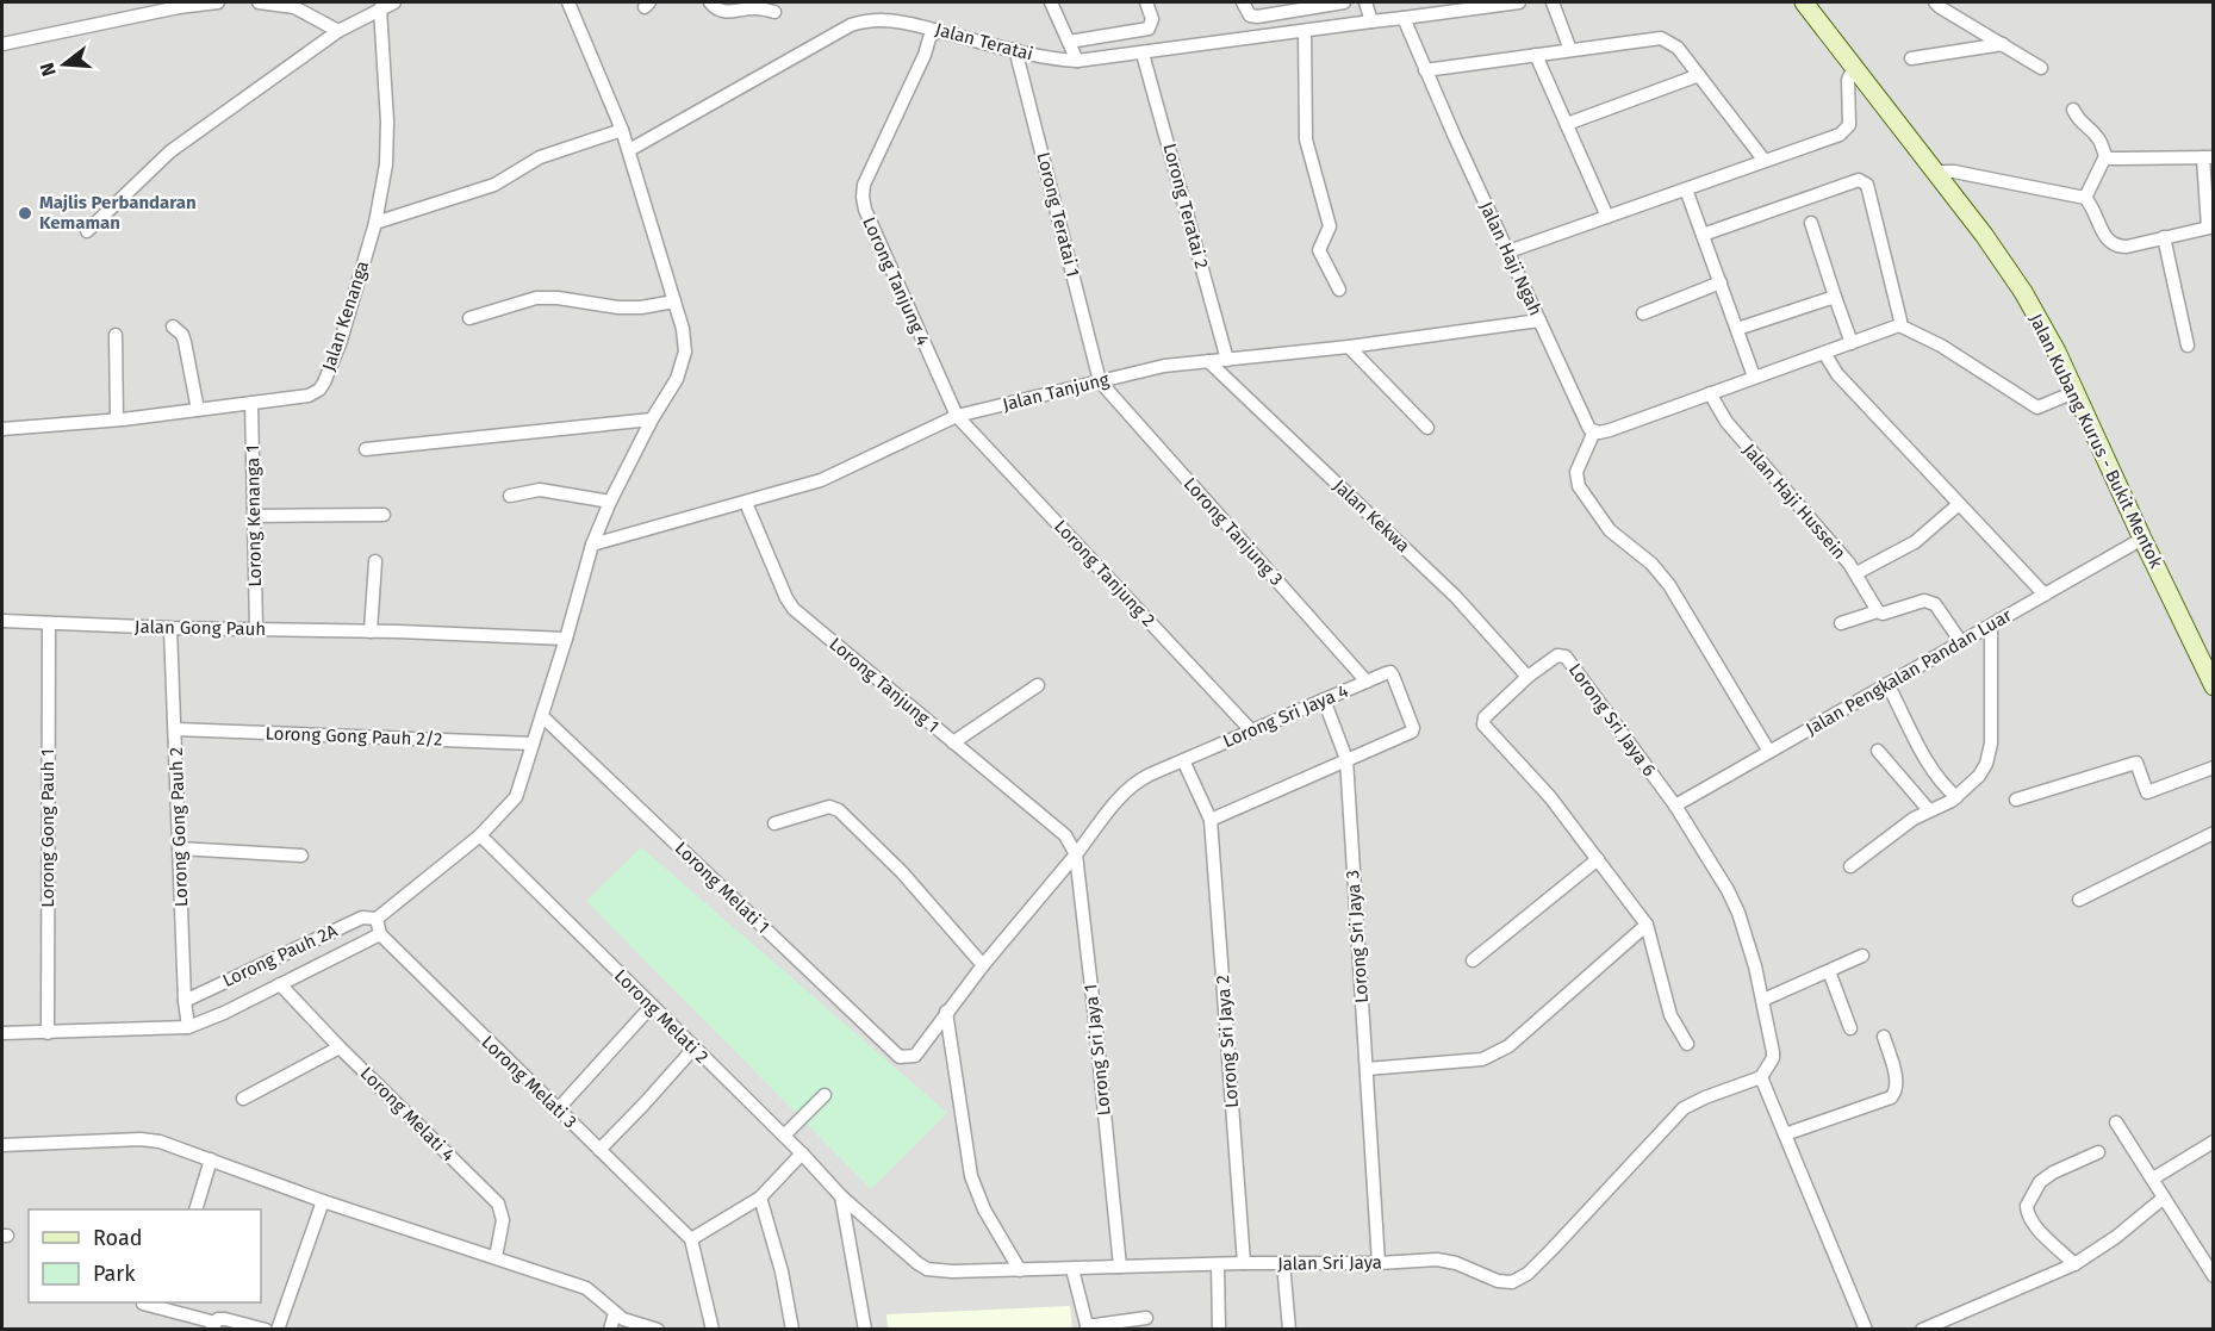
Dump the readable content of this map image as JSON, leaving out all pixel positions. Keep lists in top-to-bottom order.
{
  "streets": {
    "main road": ["Jalan Kubang Kurus - Bukit Mentok"],
    "street": [
      "Jalan Teratai",
      "Lorong Teratai 2",
      "Lorong Teratai 1",
      "Jalan Haji Ngah",
      "Lorong Tanjung 4",
      "Jalan Kenanga",
      "Jalan Tanjung",
      "Jalan Haji Hussein",
      "Lorong Kenanga 1",
      "Jalan Kekwa",
      "Lorong Tanjung 3",
      "Lorong Tanjung 2",
      "Jalan Gong Pauh",
      "Jalan Pengkalan Pandan Luar",
      "Lorong Tanjung 1",
      "Lorong Sri Jaya 4",
      "Lorong Sri Jaya 6",
      "Lorong Gong Pauh 2/2",
      "Lorong Gong Pauh 2",
      "Lorong Gong Pauh 1",
      "Lorong Melati 1",
      "Lorong Sri Jaya 3",
      "Lorong Pauh 2A",
      "Lorong Melati 2",
      "Lorong Sri Jaya 2",
      "Lorong Sri Jaya 1",
      "Lorong Melati 3",
      "Lorong Melati 4",
      "Jalan Sri Jaya"
    ]
  },
  "crossings": [
    ["Jalan Teratai", "Lorong Teratai 2"],
    ["Jalan Teratai", "Lorong Teratai 1"],
    ["Jalan Teratai", "Lorong Tanjung 4"],
    ["Lorong Teratai 2", "Jalan Tanjung"],
    ["Lorong Teratai 1", "Jalan Tanjung"],
    ["Lorong Teratai 1", "Lorong Tanjung 3"],
    ["Jalan Haji Ngah", "Jalan Tanjung"],
    ["Lorong Tanjung 4", "Jalan Tanjung"],
    ["Lorong Tanjung 4", "Lorong Tanjung 2"],
    ["Jalan Kenanga", "Lorong Kenanga 1"],
    ["Jalan Tanjung", "Jalan Kekwa"],
    ["Jalan Tanjung", "Lorong Tanjung 3"],
    ["Jalan Tanjung", "Lorong Tanjung 2"],
    ["Jalan Tanjung", "Lorong Tanjung 1"],
    ["Jalan Kubang Kurus - Bukit Mentok", "Jalan Pengkalan Pandan Luar"],
    ["Lorong Kenanga 1", "Jalan Gong Pauh"],
    ["Jalan Kekwa", "Lorong Sri Jaya 6"],
    ["Lorong Tanjung 3", "Lorong Sri Jaya 4"],
    ["Lorong Tanjung 2", "Lorong Sri Jaya 4"],
    ["Jalan Gong Pauh", "Lorong Gong Pauh 2"],
    ["Jalan Gong Pauh", "Lorong Gong Pauh 1"],
    ["Jalan Pengkalan Pandan Luar", "Lorong Sri Jaya 6"],
    ["Lorong Tanjung 1", "Lorong Sri Jaya 1"],
    ["Lorong Sri Jaya 4", "Lorong Melati 1"],
    ["Lorong Sri Jaya 4", "Lorong Sri Jaya 3"],
    ["Lorong Sri Jaya 4", "Lorong Sri Jaya 1"],
    ["Lorong Sri Jaya 6", "Jalan Sri Jaya"],
    ["Lorong Gong Pauh 2/2", "Lorong Gong Pauh 2"],
    ["Lorong Gong Pauh 2", "Lorong Pauh 2A"],
    ["Lorong Sri Jaya 3", "Jalan Sri Jaya"],
    ["Lorong Melati 2", "Jalan Sri Jaya"],
    ["Lorong Sri Jaya 2", "Jalan Sri Jaya"],
    ["Lorong Sri Jaya 1", "Jalan Sri Jaya"]
  ],
  "places": ["Majlis Perbandaran Kemaman"],
  "legend": ["Road", "Park"],
  "north": "left"
}
